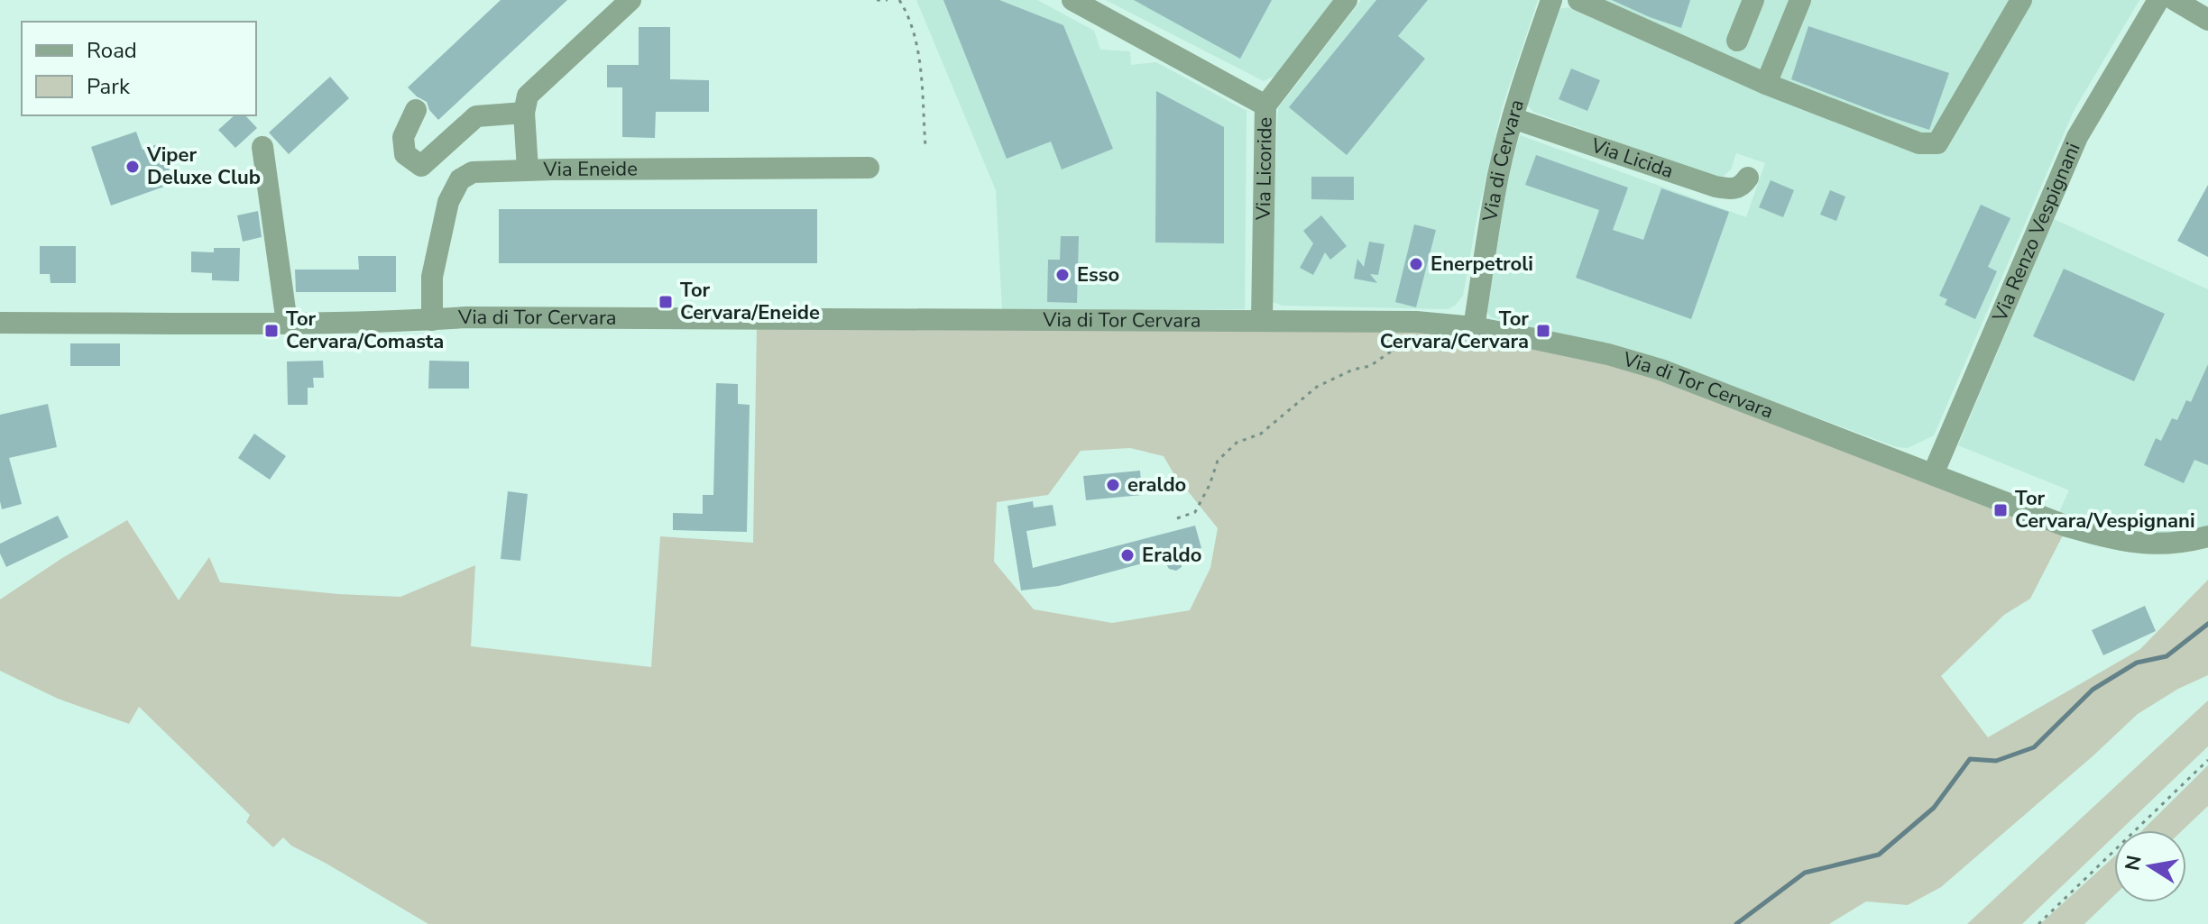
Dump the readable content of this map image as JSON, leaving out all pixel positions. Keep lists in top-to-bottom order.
{
  "streets": {
    "street": [
      "Via Licida",
      "Via di Cervara",
      "Via Licoride",
      "Via Eneide",
      "Via Renzo Vespignani",
      "Via di Tor Cervara"
    ]
  },
  "crossings": [
    ["Via Licida", "Via di Cervara"],
    ["Via di Cervara", "Via di Tor Cervara"],
    ["Via Licoride", "Via di Tor Cervara"],
    ["Via Eneide", "Via di Tor Cervara"],
    ["Via Renzo Vespignani", "Via di Tor Cervara"]
  ],
  "places": {
    "other": [
      "Viper Deluxe Club",
      "Enerpetroli",
      "Esso",
      "eraldo",
      "Eraldo"
    ],
    "transit": [
      "Tor Cervara/Eneide",
      "Tor Cervara/Comasta",
      "Tor Cervara/Cervara",
      "Tor Cervara/Vespignani"
    ]
  },
  "legend": ["Road", "Park"],
  "north": "left"
}
